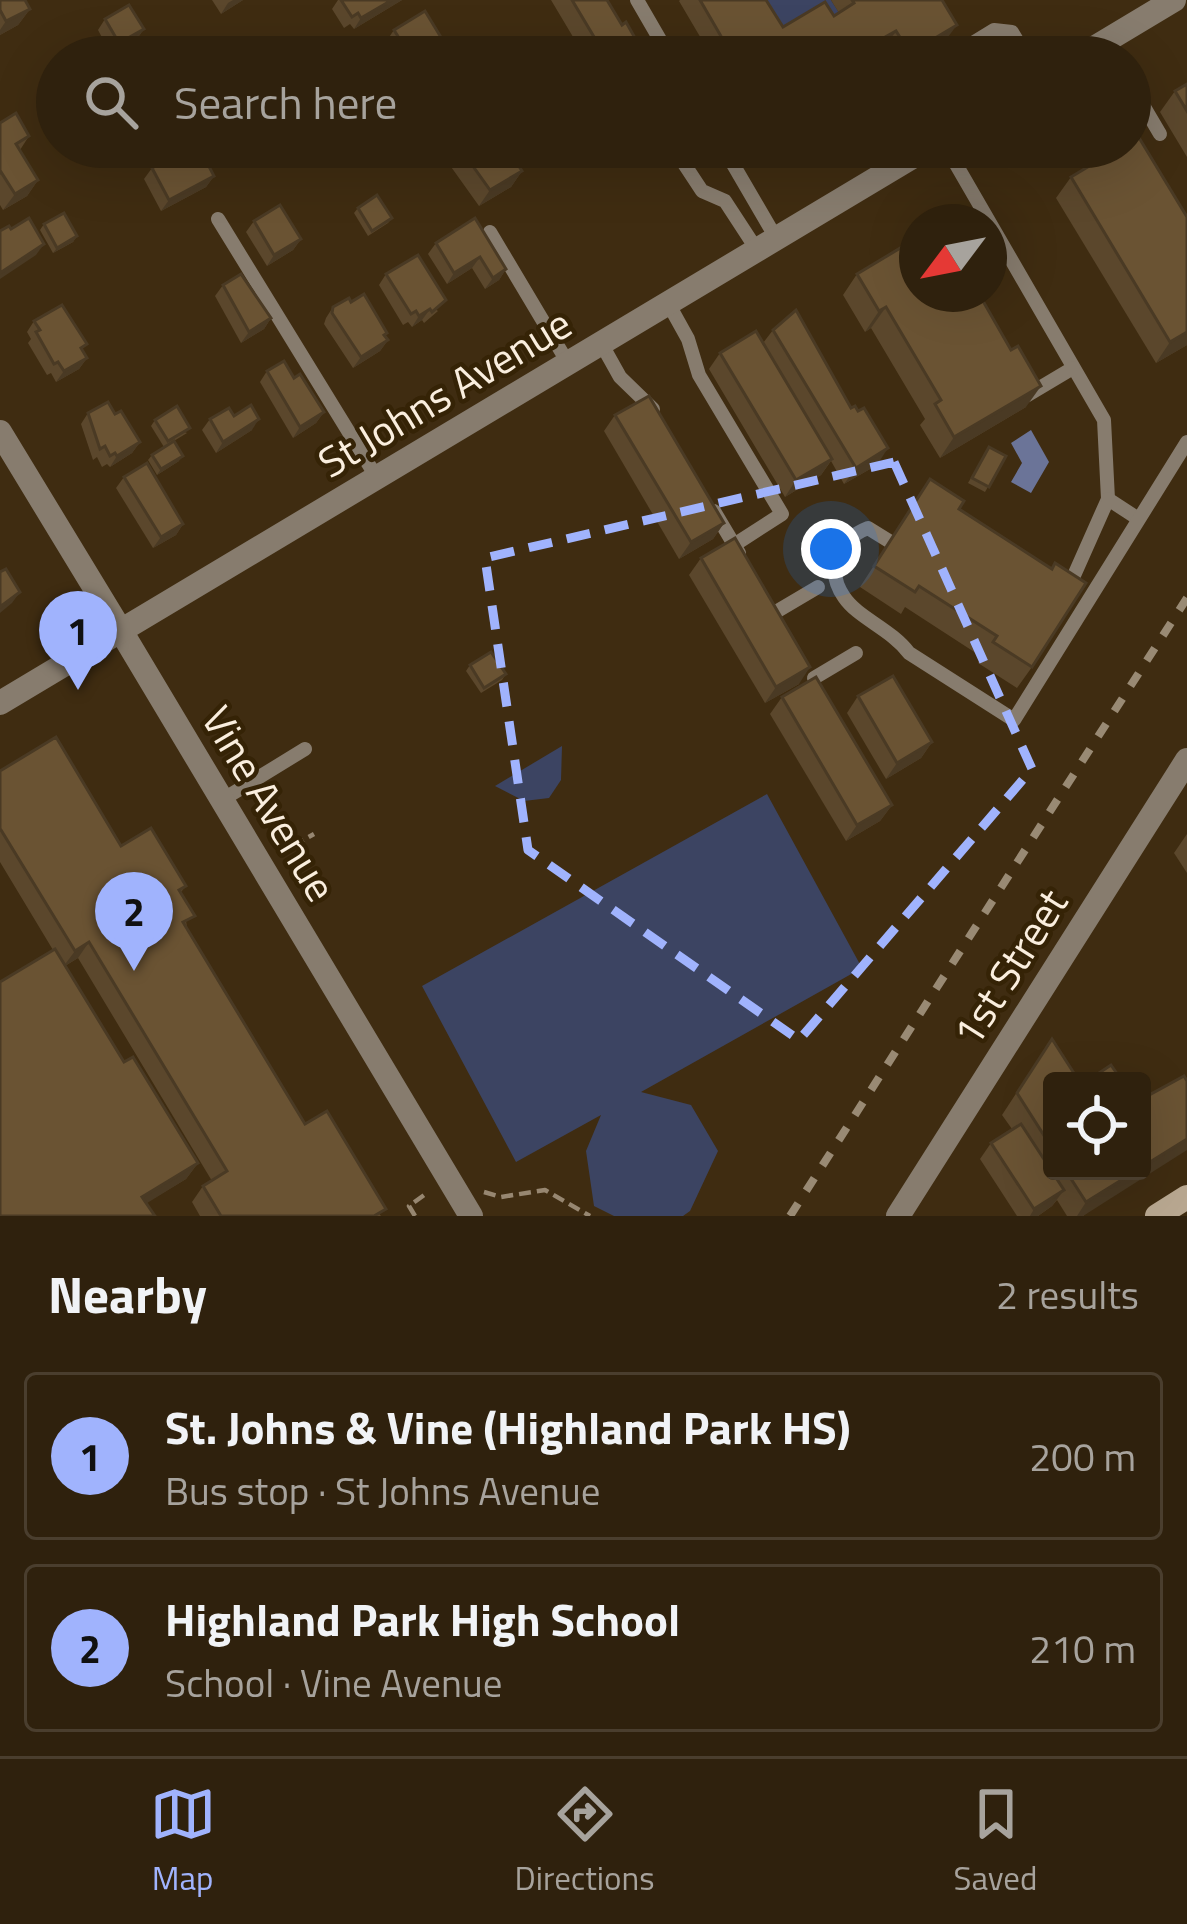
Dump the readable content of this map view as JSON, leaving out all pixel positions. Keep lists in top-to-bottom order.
{
  "streets": {
    "street": ["St Johns Avenue", "Vine Avenue", "1st Street"]
  },
  "crossings": [
    ["St Johns Avenue", "Vine Avenue"]
  ],
  "north": "bottom left",
  "page": {
    "search": "Search here",
    "pins": ["1", "2"],
    "heading": ["Nearby", "2 results"],
    "list": [
      {
        "mark": "1",
        "name": "St. Johns & Vine (Highland Park HS)",
        "note": "Bus stop · St Johns Avenue",
        "value": "200 m"
      },
      {
        "mark": "2",
        "name": "Highland Park High School",
        "note": "School · Vine Avenue",
        "value": "210 m"
      }
    ],
    "nav": ["Map", "Directions", "Saved"]
  }
}
